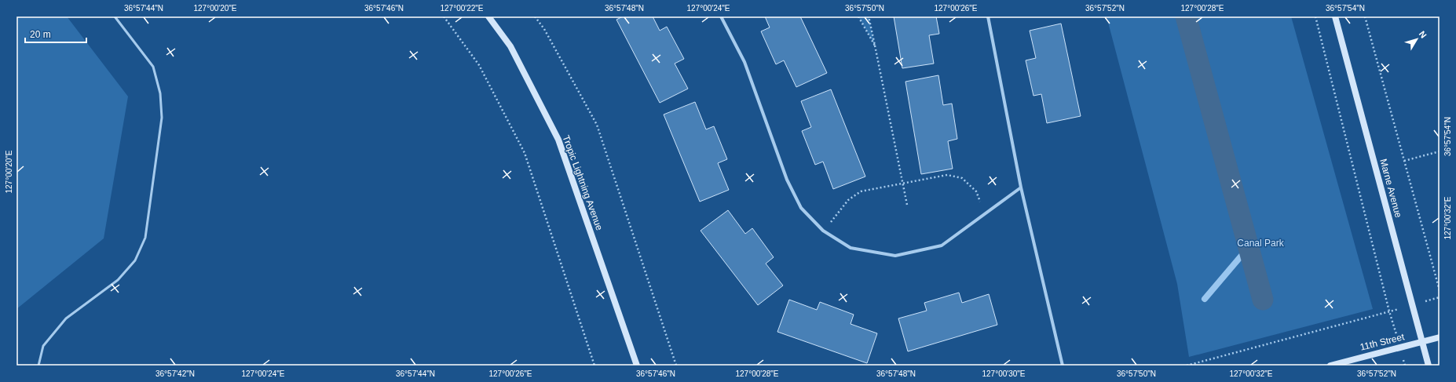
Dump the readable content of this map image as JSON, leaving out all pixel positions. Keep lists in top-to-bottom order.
{
  "streets": {
    "main road": ["Tropic Lightning Avenue", "Marne Avenue", "11th Street"]
  },
  "crossings": [
    ["Marne Avenue", "11th Street"]
  ],
  "parks": ["Canal Park"],
  "scale_bar": "20 m",
  "north": "top right",
  "coordinates": [
    "36°57'44\"N",
    "127°00'20\"E",
    "36°57'46\"N",
    "127°00'22\"E",
    "36°57'48\"N",
    "127°00'24\"E",
    "36°57'50\"N",
    "127°00'26\"E",
    "36°57'52\"N",
    "127°00'28\"E",
    "36°57'54\"N",
    "127°00'32\"E",
    "36°57'42\"N",
    "127°00'30\"E"
  ]
}
